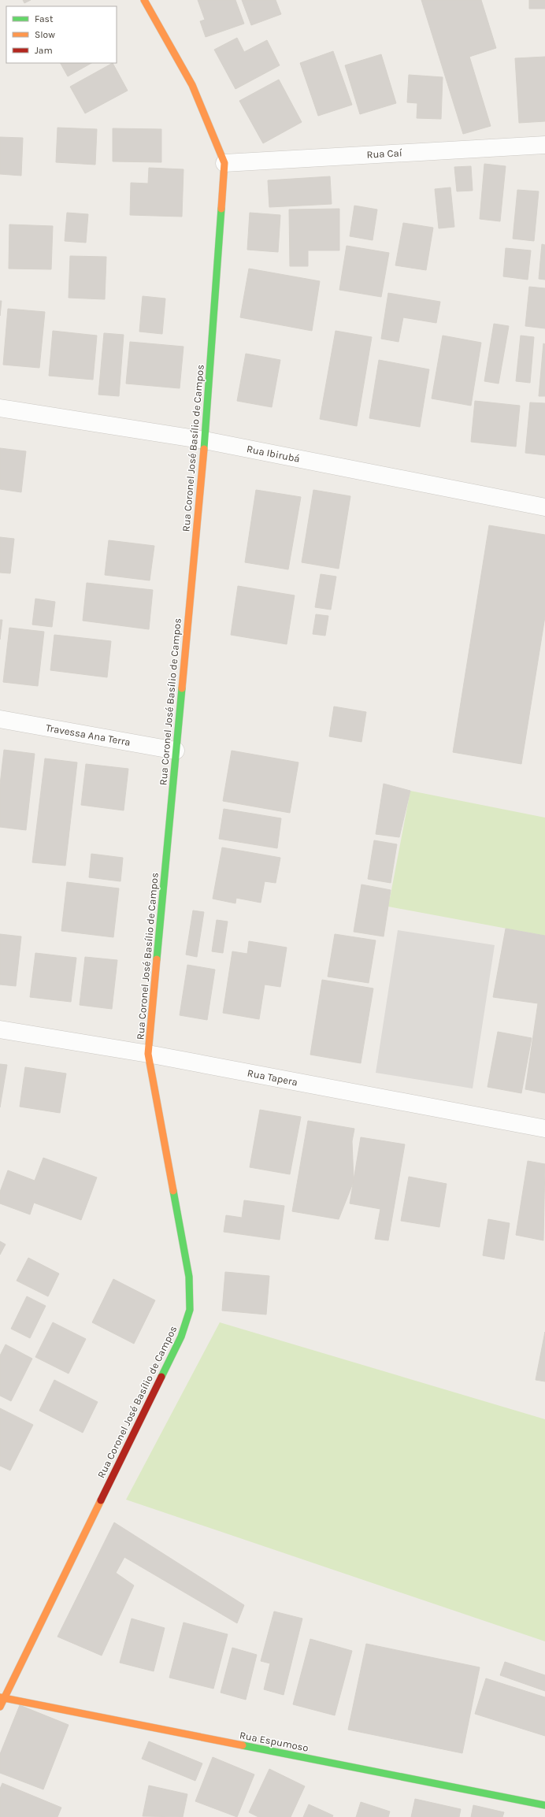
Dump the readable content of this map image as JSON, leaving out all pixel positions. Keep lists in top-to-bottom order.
{
  "streets": {
    "street": [
      "Rua Caí",
      "Rua Coronel José Basílio de Campos",
      "Rua Ibirubá",
      "Travessa Ana Terra",
      "Rua Tapera",
      "Rua Espumoso"
    ]
  },
  "crossings": [
    ["Rua Caí", "Rua Coronel José Basílio de Campos"],
    ["Rua Coronel José Basílio de Campos", "Rua Ibirubá"],
    ["Rua Coronel José Basílio de Campos", "Travessa Ana Terra"],
    ["Rua Coronel José Basílio de Campos", "Rua Tapera"],
    ["Rua Coronel José Basílio de Campos", "Rua Espumoso"]
  ],
  "legend": ["Fast", "Slow", "Jam"]
}
